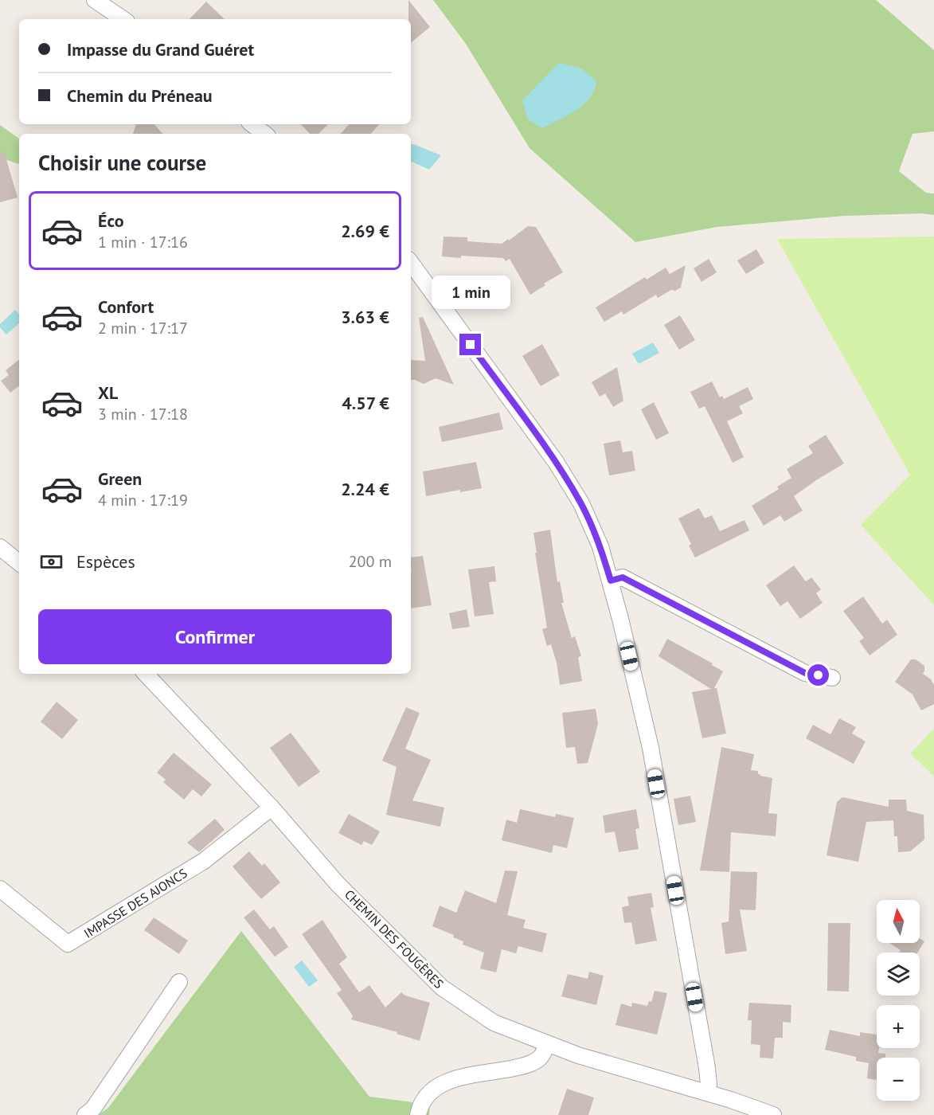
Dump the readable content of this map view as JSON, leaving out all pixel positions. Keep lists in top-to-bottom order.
{
  "streets": {
    "street": ["IMPASSE DES AJONCS", "CHEMIN DES FOUGÈRES"]
  },
  "crossings": [
    ["IMPASSE DES AJONCS", "CHEMIN DES FOUGÈRES"]
  ],
  "north": "top",
  "page": {
    "banner": ["Impasse du Grand Guéret", "Chemin du Préneau"],
    "heading": "Choisir une course",
    "list": [
      {
        "name": "Éco",
        "note": "1 min · 17:16",
        "value": "2.69 €"
      },
      {
        "name": "Confort",
        "note": "2 min · 17:17",
        "value": "3.63 €"
      },
      {
        "name": "XL",
        "note": "3 min · 17:18",
        "value": "4.57 €"
      },
      {
        "name": "Green",
        "note": "4 min · 17:19",
        "value": "2.24 €"
      }
    ],
    "bubble": "1 min",
    "pay": ["Espèces", "200 m"],
    "buttons": "Confirmer",
    "map_buttons": ["+", "−"]
  }
}
